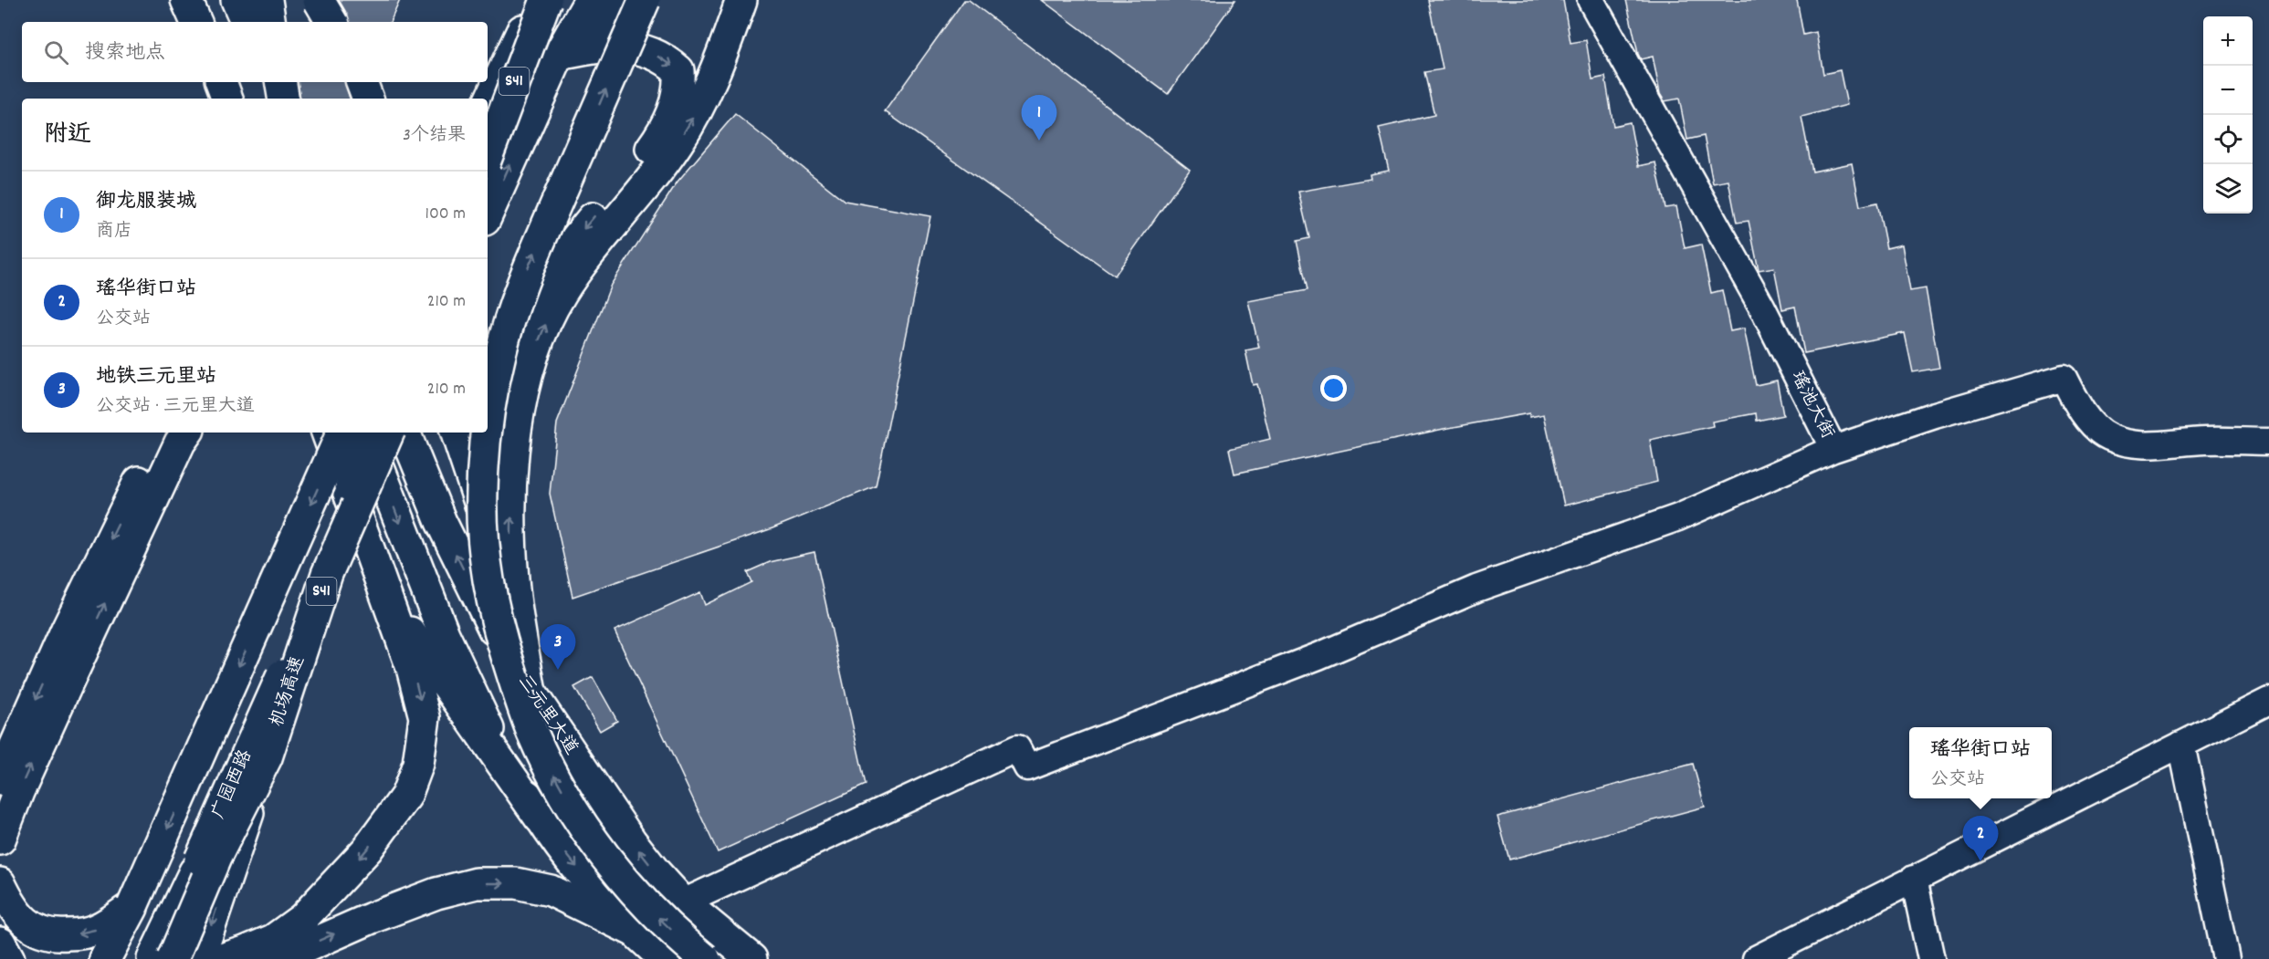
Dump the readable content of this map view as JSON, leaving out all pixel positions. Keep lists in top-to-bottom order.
{
  "streets": {
    "main road": [
      "S41",
      "机场高速",
      "三元里大道",
      "广园西路"
    ],
    "street": ["瑶池大街"]
  },
  "page": {
    "map_buttons": ["+", "−"],
    "search": "搜索地点",
    "pins": ["1", "3", "2"],
    "heading": ["附近", "3个结果"],
    "list": [
      {
        "mark": "1",
        "name": "御龙服装城",
        "note": "商店",
        "value": "100 m"
      },
      {
        "mark": "2",
        "name": "瑶华街口站",
        "note": "公交站",
        "value": "210 m"
      },
      {
        "mark": "3",
        "name": "地铁三元里站",
        "note": "公交站 · 三元里大道",
        "value": "210 m"
      }
    ],
    "popup": ["瑶华街口站", "公交站"]
  }
}
